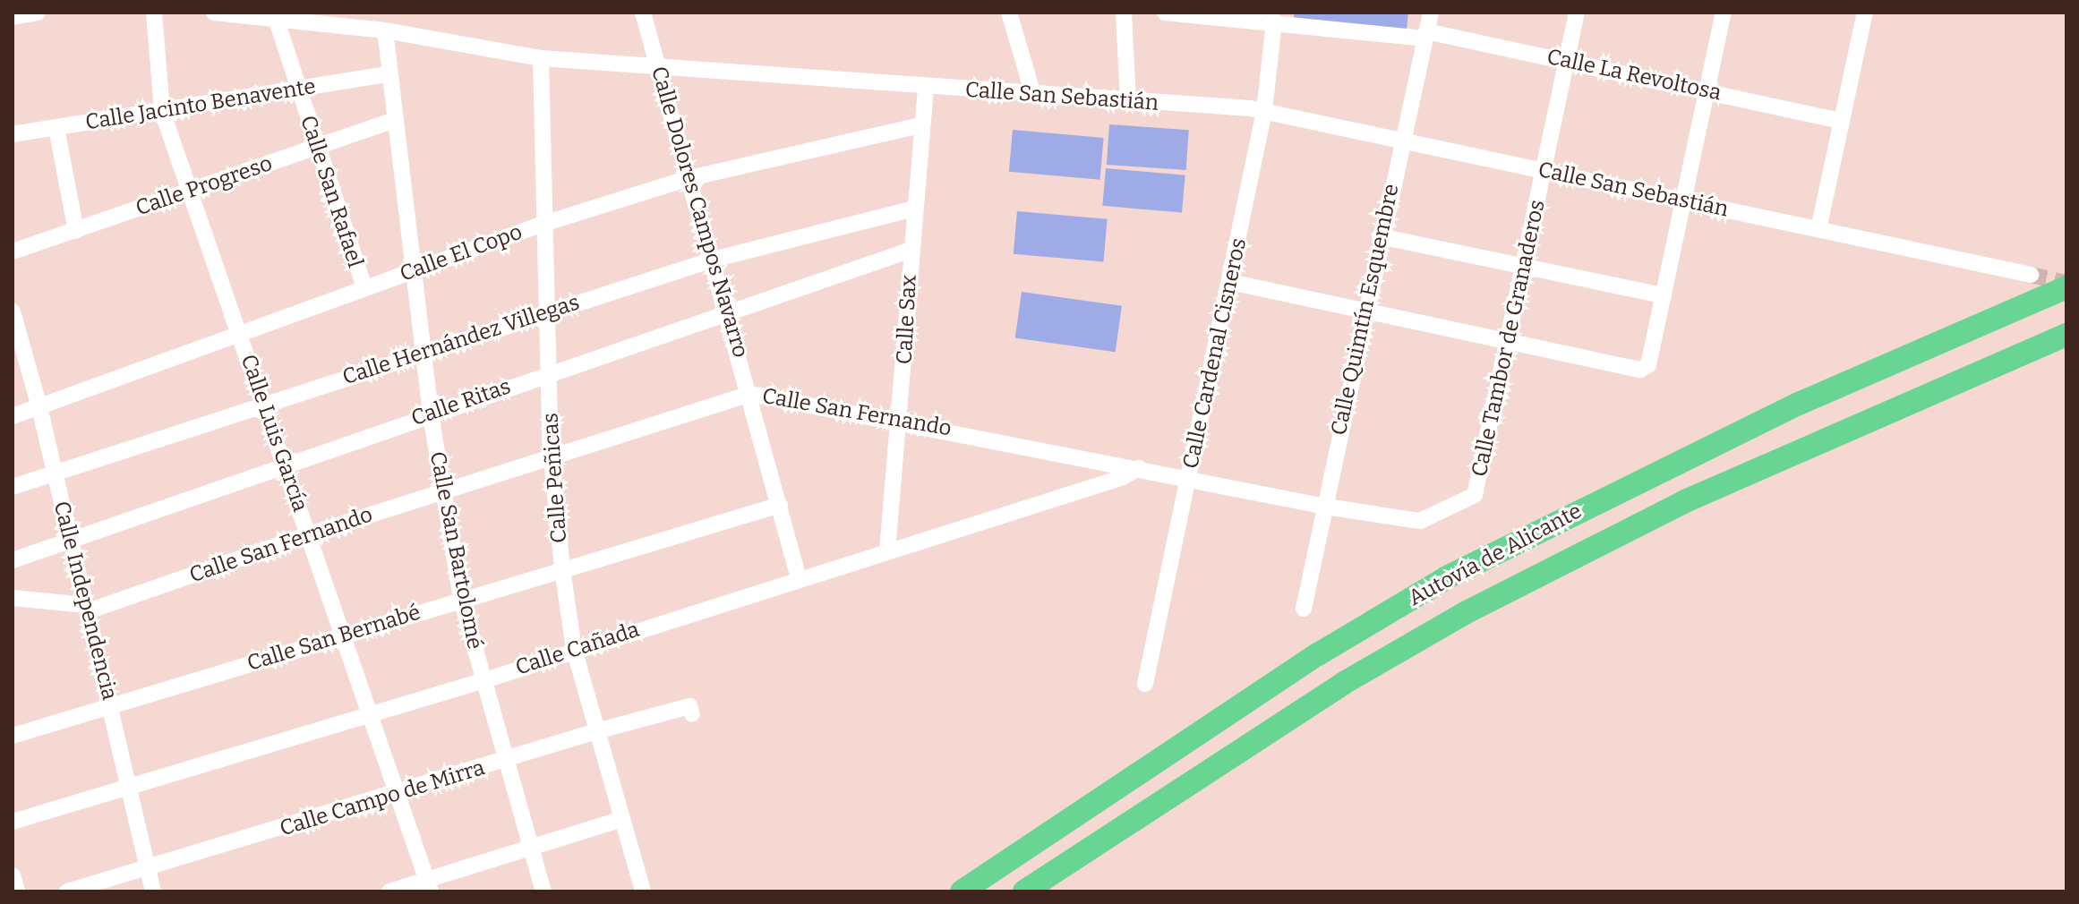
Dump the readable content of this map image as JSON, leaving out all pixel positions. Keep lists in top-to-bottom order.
{
  "streets": {
    "highway": ["Autovía de Alicante"],
    "street": [
      "Calle La Revoltosa",
      "Calle San Sebastián",
      "Calle Jacinto Benavente",
      "Calle Progreso",
      "Calle San Rafael",
      "Calle Dolores Campos Navarro",
      "Calle El Copo",
      "Calle Quimtín Esquembre",
      "Calle Sax",
      "Calle Tambor de Granaderos",
      "Calle Hernández Villegas",
      "Calle Cardenal Cisneros",
      "Calle Ritas",
      "Calle San Fernando",
      "Calle Luis García",
      "Calle Peñicas",
      "Calle San Bartolomé",
      "Calle Independencia",
      "Calle San Bernabé",
      "Calle Cañada",
      "Calle Campo de Mirra"
    ]
  },
  "crossings": [
    ["Calle La Revoltosa", "Calle Quimtín Esquembre"],
    ["Calle La Revoltosa", "Calle Tambor de Granaderos"],
    ["Calle La Revoltosa", "Calle Cardenal Cisneros"],
    ["Calle San Sebastián", "Calle San Rafael"],
    ["Calle San Sebastián", "Calle Dolores Campos Navarro"],
    ["Calle San Sebastián", "Calle Quimtín Esquembre"],
    ["Calle San Sebastián", "Calle Sax"],
    ["Calle San Sebastián", "Calle Tambor de Granaderos"],
    ["Calle San Sebastián", "Calle Cardenal Cisneros"],
    ["Calle San Sebastián", "Calle Peñicas"],
    ["Calle San Sebastián", "Calle San Bartolomé"],
    ["Calle Jacinto Benavente", "Calle San Rafael"],
    ["Calle Jacinto Benavente", "Calle Luis García"],
    ["Calle Jacinto Benavente", "Calle San Bartolomé"],
    ["Calle Progreso", "Calle San Rafael"],
    ["Calle Progreso", "Calle Luis García"],
    ["Calle Progreso", "Calle San Bartolomé"],
    ["Calle San Rafael", "Calle El Copo"],
    ["Calle Dolores Campos Navarro", "Calle El Copo"],
    ["Calle Dolores Campos Navarro", "Calle Hernández Villegas"],
    ["Calle Dolores Campos Navarro", "Calle Ritas"],
    ["Calle Dolores Campos Navarro", "Calle San Fernando"],
    ["Calle Dolores Campos Navarro", "Calle San Bernabé"],
    ["Calle Dolores Campos Navarro", "Calle Cañada"],
    ["Calle El Copo", "Calle Sax"],
    ["Calle El Copo", "Calle Luis García"],
    ["Calle El Copo", "Calle Peñicas"],
    ["Calle El Copo", "Calle San Bartolomé"],
    ["Calle El Copo", "Calle Independencia"],
    ["Calle Quimtín Esquembre", "Calle San Fernando"],
    ["Calle Sax", "Calle Hernández Villegas"],
    ["Calle Sax", "Calle Ritas"],
    ["Calle Sax", "Calle San Fernando"],
    ["Calle Sax", "Calle Cañada"],
    ["Calle Tambor de Granaderos", "Calle San Fernando"],
    ["Calle Hernández Villegas", "Calle Luis García"],
    ["Calle Hernández Villegas", "Calle Peñicas"],
    ["Calle Hernández Villegas", "Calle San Bartolomé"],
    ["Calle Hernández Villegas", "Calle Independencia"],
    ["Calle Cardenal Cisneros", "Calle San Fernando"],
    ["Calle Ritas", "Calle Luis García"],
    ["Calle Ritas", "Calle Peñicas"],
    ["Calle Ritas", "Calle San Bartolomé"],
    ["Calle Ritas", "Calle Independencia"],
    ["Calle San Fernando", "Calle Luis García"],
    ["Calle San Fernando", "Calle Peñicas"],
    ["Calle San Fernando", "Calle San Bartolomé"],
    ["Calle San Fernando", "Calle Independencia"],
    ["Calle San Fernando", "Calle Cañada"],
    ["Calle Luis García", "Calle San Bernabé"],
    ["Calle Luis García", "Calle Cañada"],
    ["Calle Luis García", "Calle Campo de Mirra"],
    ["Calle Peñicas", "Calle San Bernabé"],
    ["Calle Peñicas", "Calle Cañada"],
    ["Calle Peñicas", "Calle Campo de Mirra"],
    ["Calle San Bartolomé", "Calle San Bernabé"],
    ["Calle San Bartolomé", "Calle Cañada"],
    ["Calle San Bartolomé", "Calle Campo de Mirra"],
    ["Calle Independencia", "Calle San Bernabé"],
    ["Calle Independencia", "Calle Cañada"],
    ["Calle Independencia", "Calle Campo de Mirra"]
  ]
}
